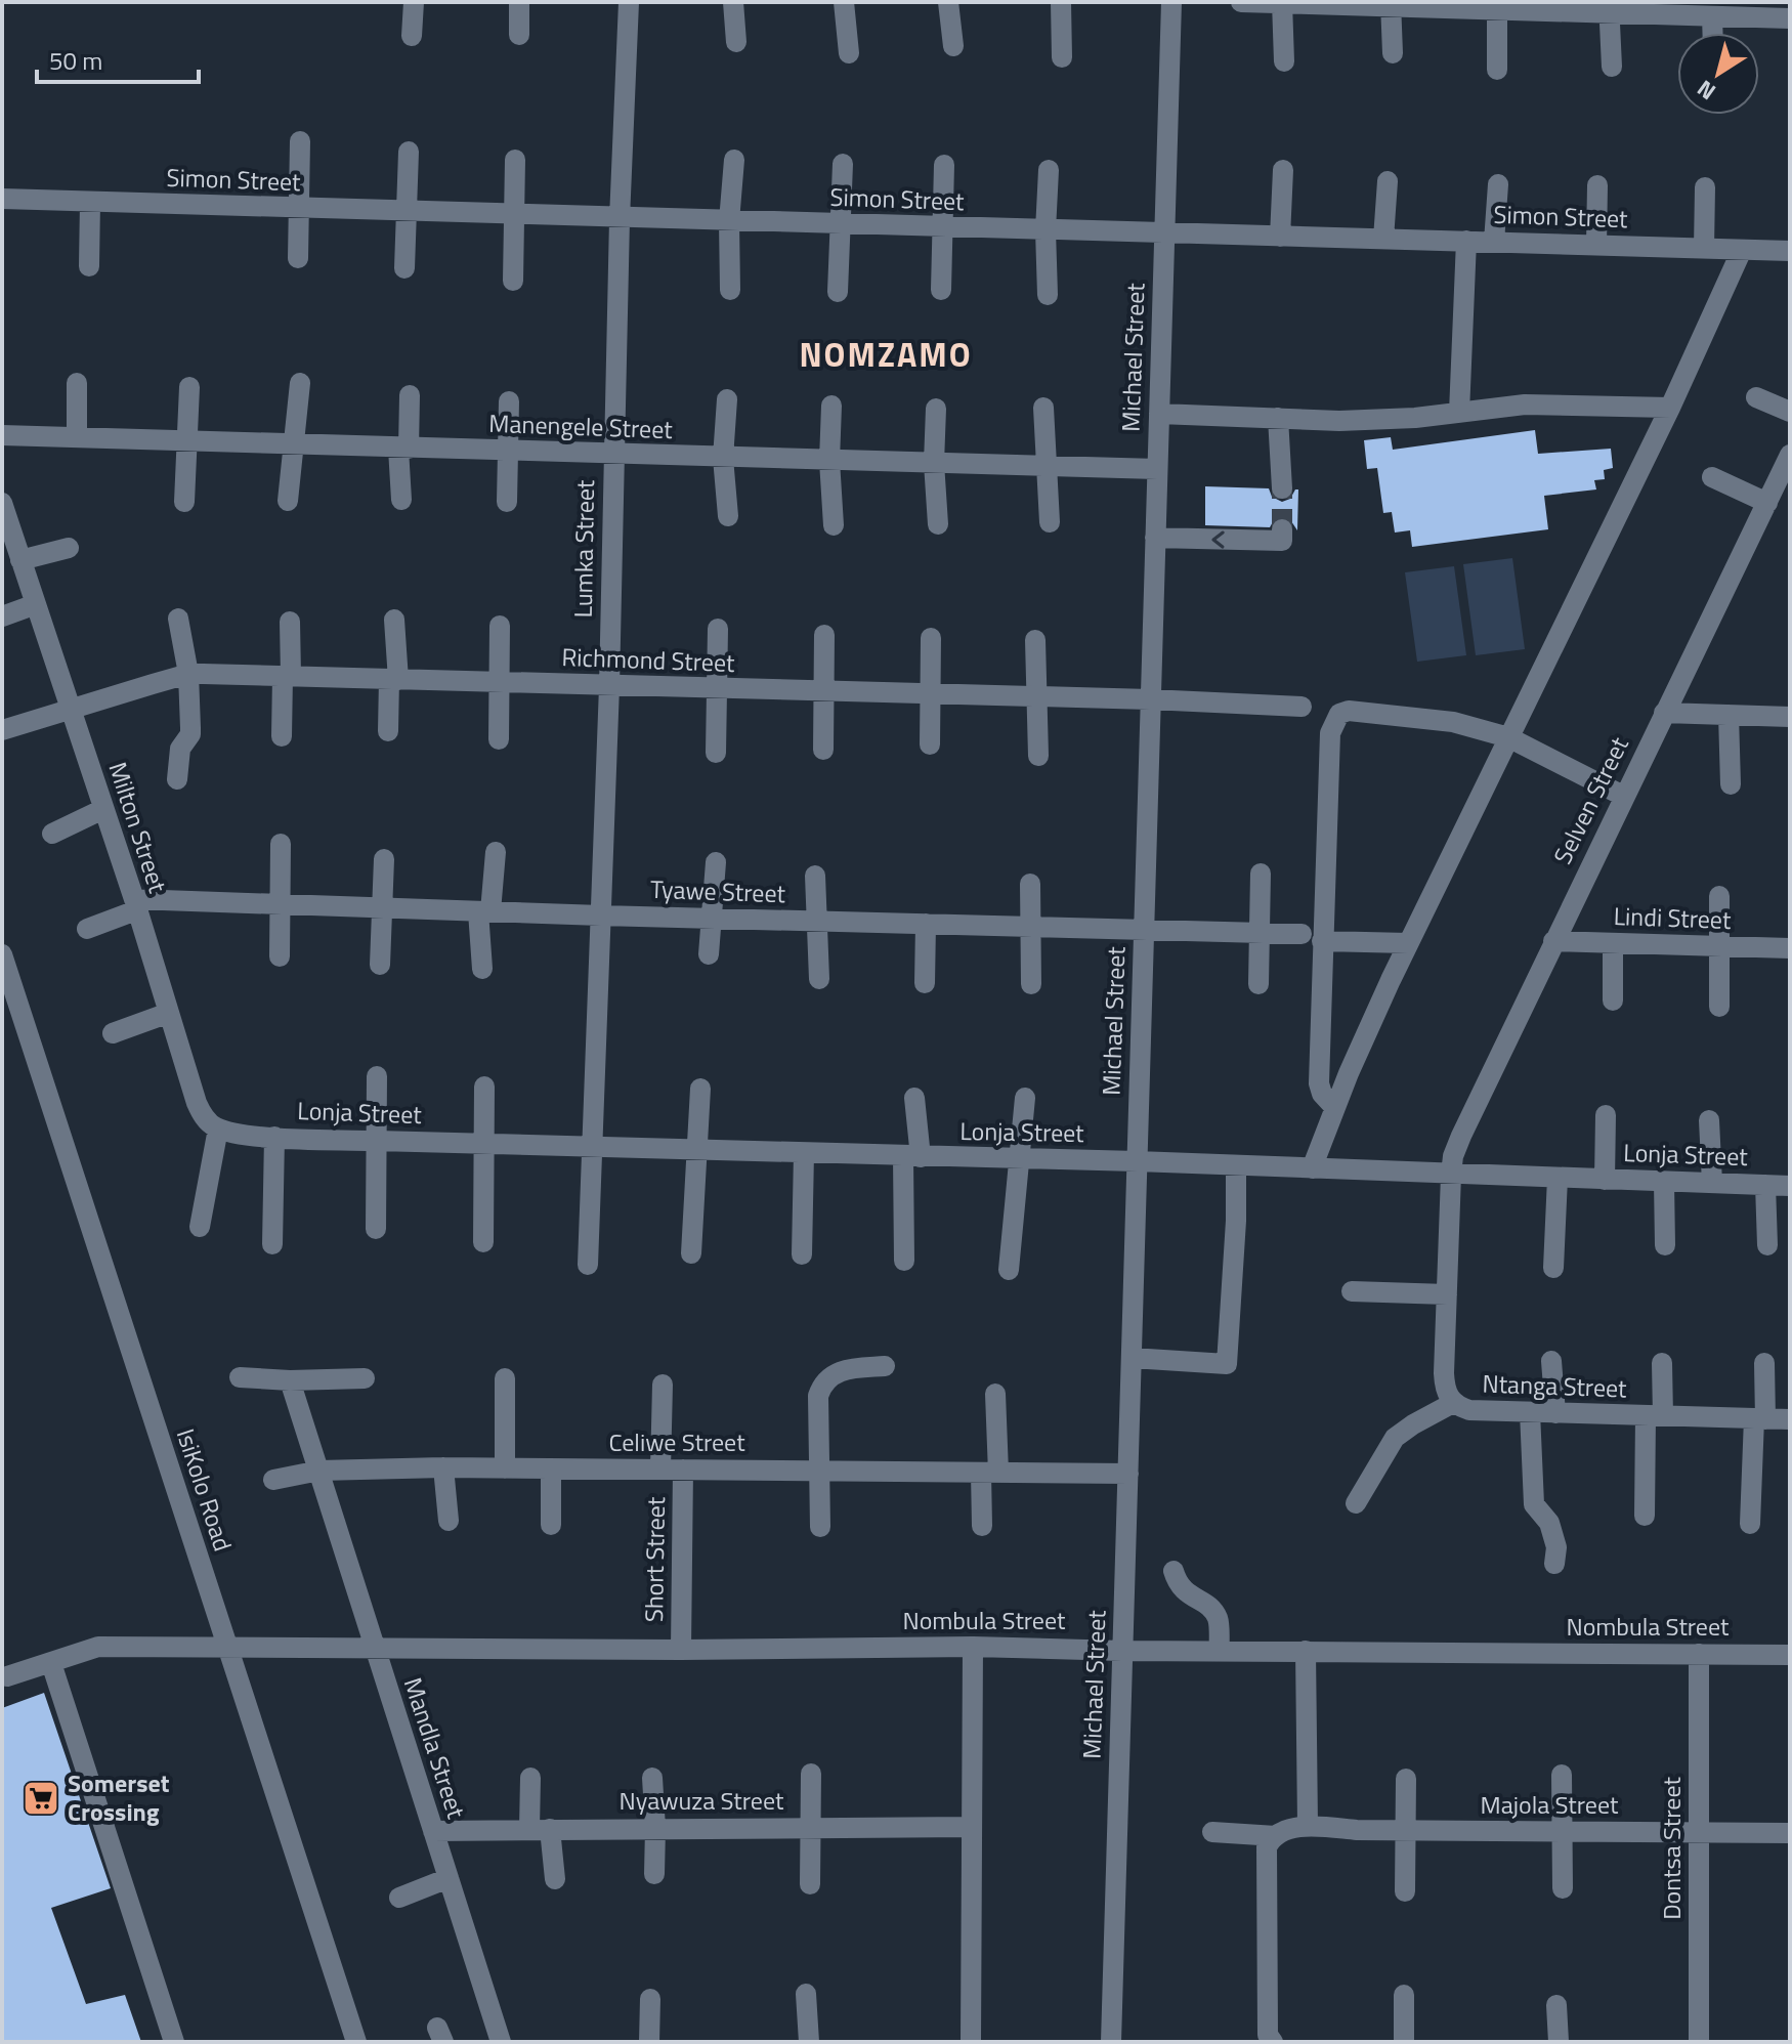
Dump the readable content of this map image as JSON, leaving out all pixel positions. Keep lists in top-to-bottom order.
{
  "streets": {
    "street": [
      "Simon Street",
      "Michael Street",
      "Manengele Street",
      "Lumka Street",
      "Richmond Street",
      "Selven Street",
      "Milton Street",
      "Tyawe Street",
      "Lindi Street",
      "Lonja Street",
      "Ntanga Street",
      "Celiwe Street",
      "IsiKolo Road",
      "Short Street",
      "Nombula Street",
      "Mandla Street",
      "Nyawuza Street",
      "Majola Street",
      "Dontsa Street"
    ]
  },
  "crossings": [
    ["Simon Street", "Michael Street"],
    ["Simon Street", "Lumka Street"],
    ["Michael Street", "Manengele Street"],
    ["Michael Street", "Richmond Street"],
    ["Michael Street", "Tyawe Street"],
    ["Michael Street", "Lonja Street"],
    ["Michael Street", "Celiwe Street"],
    ["Michael Street", "Nombula Street"],
    ["Manengele Street", "Lumka Street"],
    ["Lumka Street", "Richmond Street"],
    ["Lumka Street", "Tyawe Street"],
    ["Lumka Street", "Lonja Street"],
    ["Richmond Street", "Milton Street"],
    ["Selven Street", "Lindi Street"],
    ["Selven Street", "Lonja Street"],
    ["Selven Street", "Ntanga Street"],
    ["Milton Street", "Tyawe Street"],
    ["Lonja Street", "Ntanga Street"],
    ["Celiwe Street", "Short Street"],
    ["Celiwe Street", "Mandla Street"],
    ["IsiKolo Road", "Nombula Street"],
    ["Short Street", "Nombula Street"],
    ["Nombula Street", "Mandla Street"],
    ["Nombula Street", "Dontsa Street"],
    ["Mandla Street", "Nyawuza Street"],
    ["Majola Street", "Dontsa Street"]
  ],
  "districts": ["NOMZAMO"],
  "places": {
    "supermarket": ["Somerset Crossing"]
  },
  "scale_bar": "50 m",
  "north": "bottom left"
}
